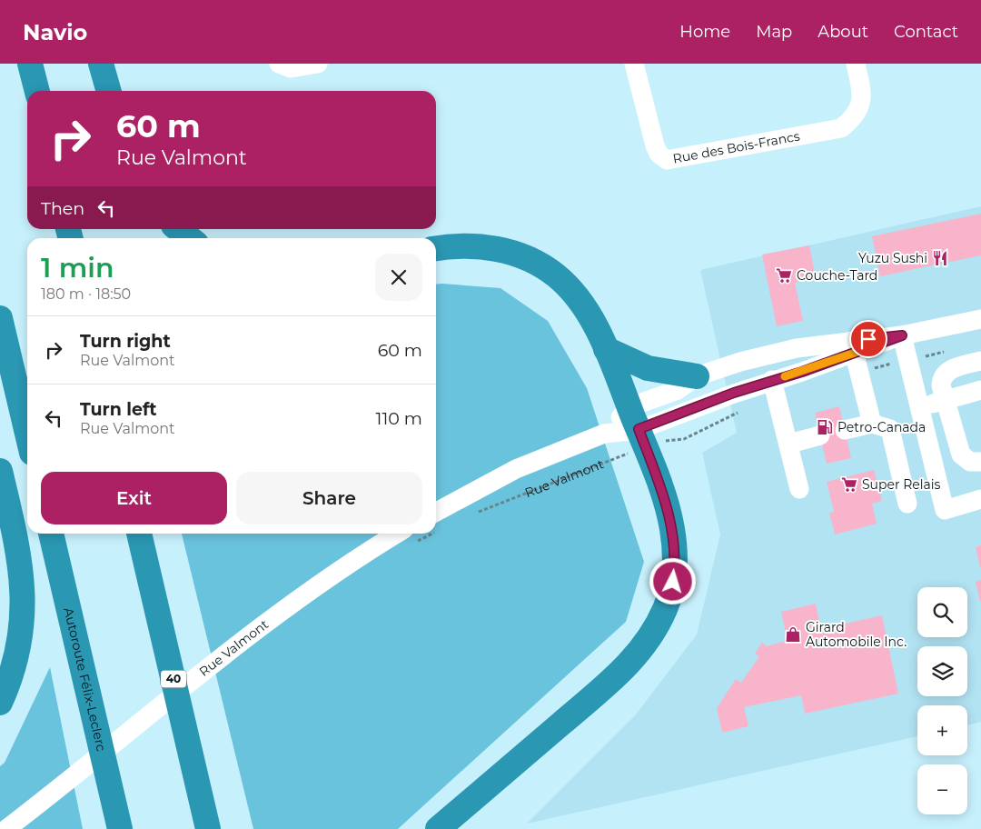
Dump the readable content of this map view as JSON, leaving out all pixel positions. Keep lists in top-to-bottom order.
{
  "streets": {
    "highway": ["Autoroute Félix-Leclerc", "40"],
    "street": ["Rue des Bois-Francs", "Rue Valmont"]
  },
  "places": {
    "restaurant": ["Yuzu Sushi"],
    "supermarket": ["Couche-Tard", "Super Relais"],
    "fuel station": ["Petro-Canada"],
    "shop": ["Girard Automobile Inc."]
  },
  "page": {
    "header": "Navio",
    "nav": [
      "Home",
      "Map",
      "About",
      "Contact"
    ],
    "turn": ["60 m", "Rue Valmont"],
    "then": "Then",
    "heading": ["1 min", "180 m · 18:50"],
    "list": [
      {
        "name": "Turn right",
        "note": "Rue Valmont",
        "value": "60 m"
      },
      {
        "name": "Turn left",
        "note": "Rue Valmont",
        "value": "110 m"
      }
    ],
    "buttons": ["Exit", "Share"],
    "map_buttons": ["+", "−"]
  }
}
